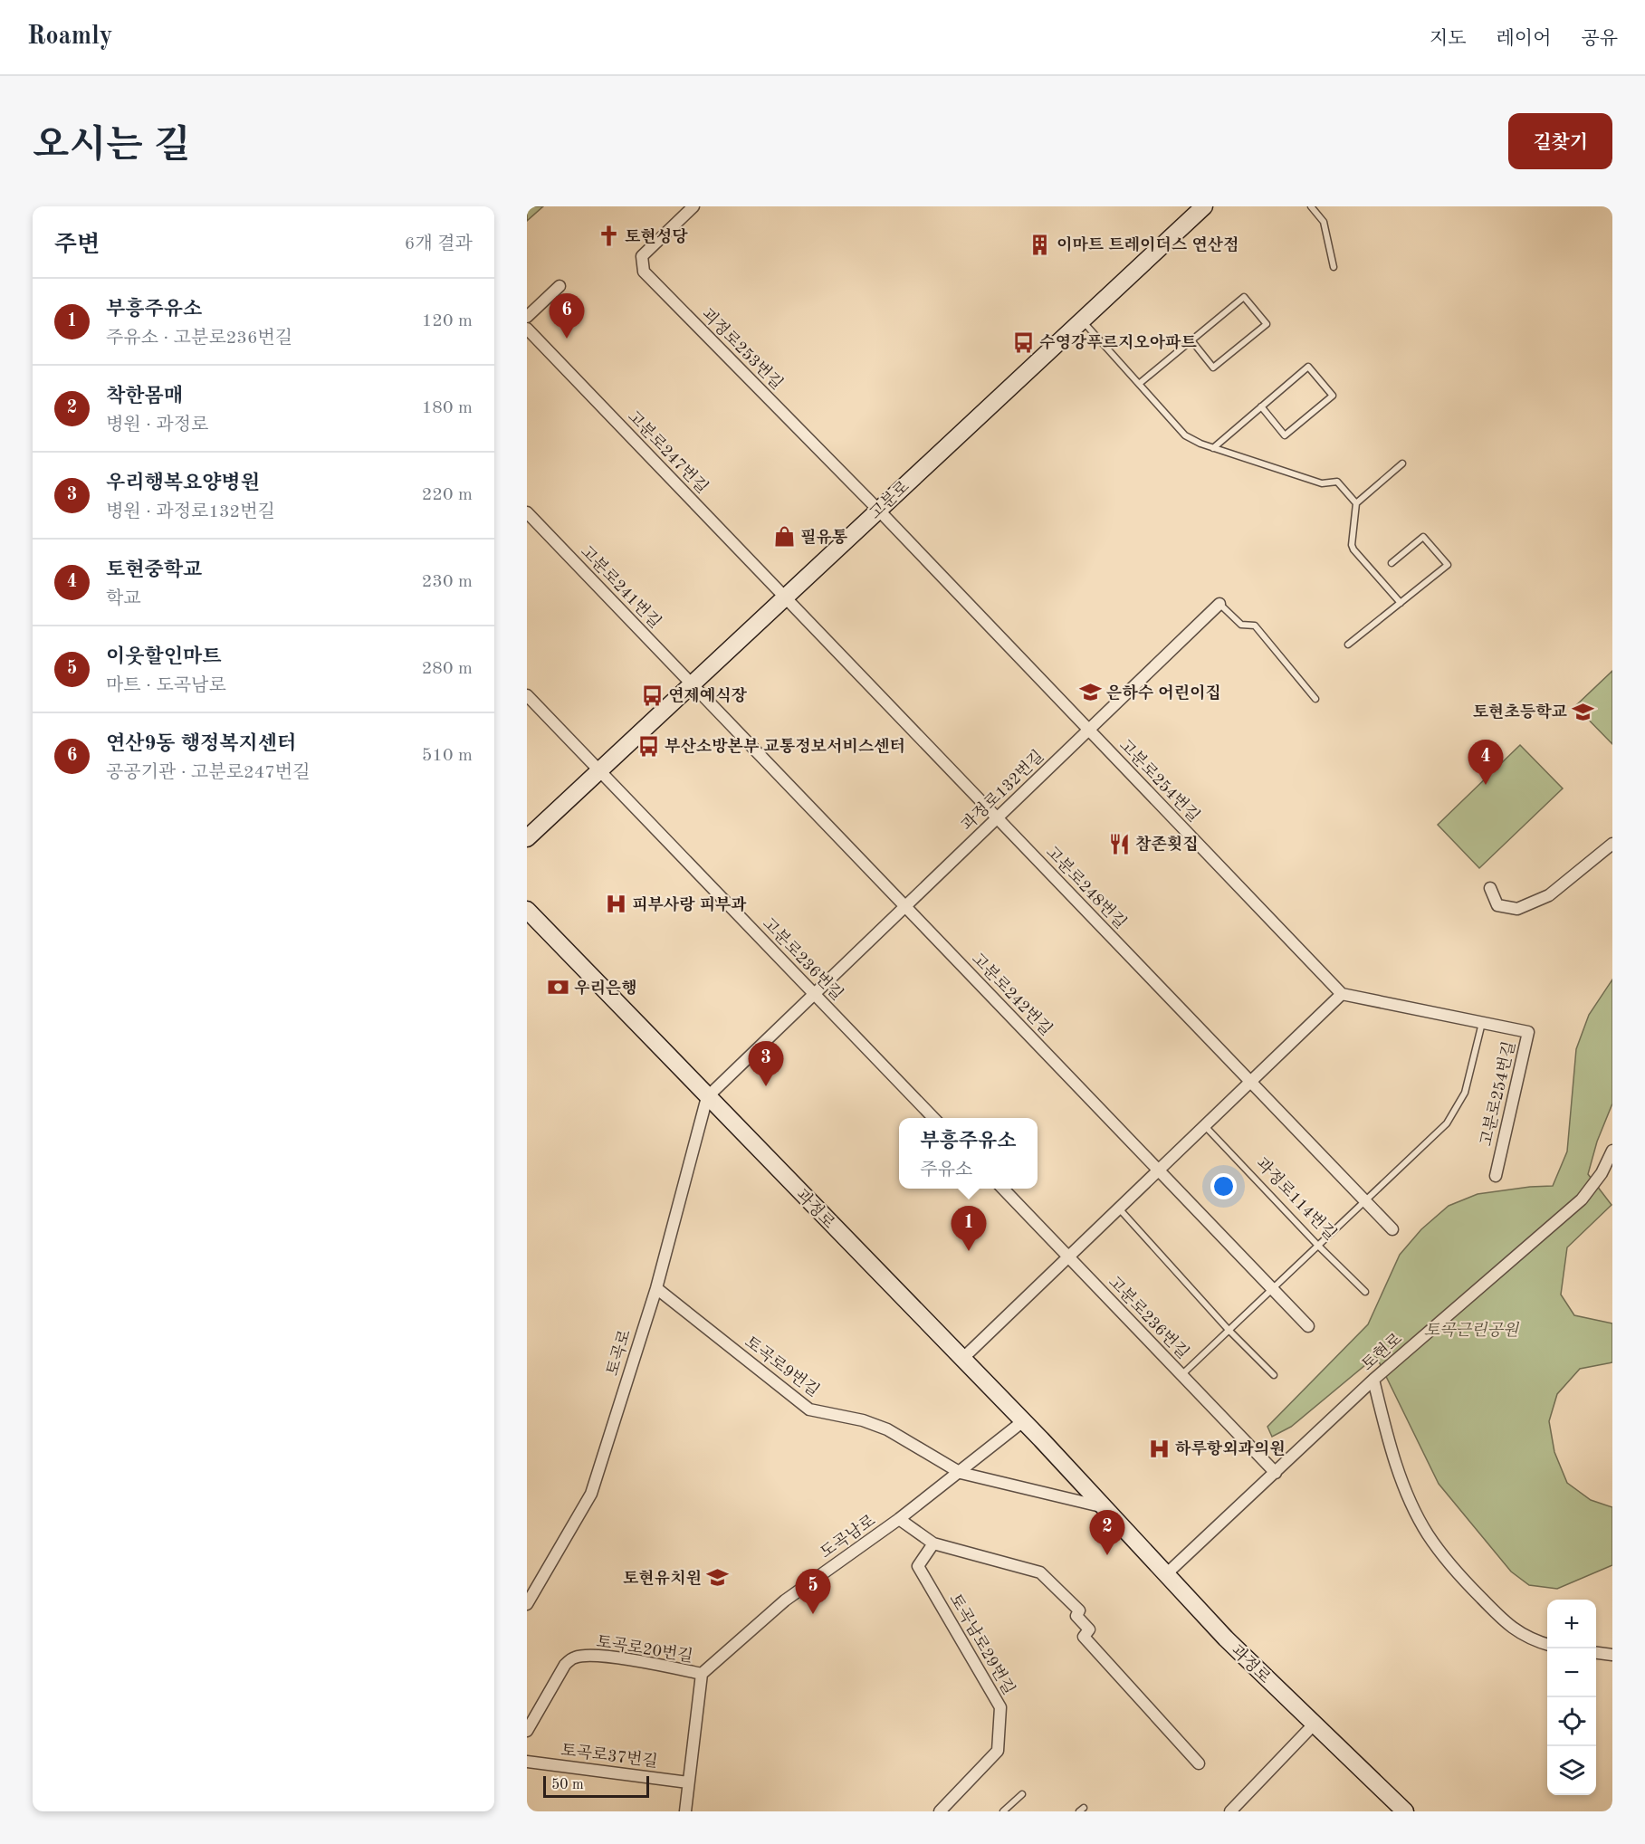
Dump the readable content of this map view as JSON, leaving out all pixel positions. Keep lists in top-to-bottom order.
{
  "streets": {
    "main road": ["고분로", "과정로"],
    "street": [
      "괴정로253번길",
      "고분로247번길",
      "고분로241번길",
      "고분로254번길",
      "과정로132번길",
      "고분로248번길",
      "고분로236번길",
      "고분로242번길",
      "토현로",
      "토곡로",
      "토곡로9번길",
      "도곡남로",
      "토곡남로29번길",
      "토곡로20번길",
      "토곡로37번길"
    ],
    "lane": ["과정로114번길"]
  },
  "crossings": [
    ["괴정로253번길", "고분로"],
    ["괴정로253번길", "고분로254번길"],
    ["고분로247번길", "고분로"],
    ["고분로247번길", "고분로248번길"],
    ["고분로", "고분로241번길"],
    ["고분로", "고분로254번길"],
    ["고분로", "고분로248번길"],
    ["고분로", "고분로236번길"],
    ["고분로", "고분로242번길"],
    ["고분로241번길", "고분로242번길"],
    ["고분로254번길", "과정로132번길"],
    ["고분로254번길", "고분로248번길"],
    ["과정로132번길", "고분로248번길"],
    ["과정로132번길", "고분로236번길"],
    ["과정로132번길", "고분로242번길"],
    ["과정로132번길", "과정로"],
    ["과정로132번길", "토곡로"],
    ["고분로236번길", "토현로"],
    ["과정로", "토현로"],
    ["과정로", "토곡로"],
    ["과정로", "도곡남로"],
    ["토곡로", "토곡로9번길"],
    ["토곡로9번길", "도곡남로"],
    ["도곡남로", "토곡로20번길"]
  ],
  "parks": ["토곡근린공원"],
  "places": {
    "church": ["토현성당"],
    "building": ["이마트 트레이더스 연산점"],
    "bus stop": ["수영강푸르지오아파트", "연제예식장", "부산소방본부 교통정보서비스센터"],
    "shop": ["필유통"],
    "school or university": ["은하수 어린이집", "토현초등학교", "토현유치원"],
    "restaurant": ["참존횟집"],
    "hospital": ["피부사랑 피부과", "하루항외과의원"],
    "bank": ["우리은행"]
  },
  "scale_bar": "50 m",
  "page": {
    "header": "Roamly",
    "nav": ["지도", "레이어", "공유"],
    "title": "오시는 길",
    "buttons": "길찾기",
    "heading": ["주변", "6개 결과"],
    "list": [
      {
        "mark": "1",
        "name": "부흥주유소",
        "note": "주유소 · 고분로236번길",
        "value": "120 m"
      },
      {
        "mark": "2",
        "name": "착한몸매",
        "note": "병원 · 과정로",
        "value": "180 m"
      },
      {
        "mark": "3",
        "name": "우리행복요양병원",
        "note": "병원 · 과정로132번길",
        "value": "220 m"
      },
      {
        "mark": "4",
        "name": "토현중학교",
        "note": "학교",
        "value": "230 m"
      },
      {
        "mark": "5",
        "name": "이웃할인마트",
        "note": "마트 · 도곡남로",
        "value": "280 m"
      },
      {
        "mark": "6",
        "name": "연산9동 행정복지센터",
        "note": "공공기관 · 고분로247번길",
        "value": "510 m"
      }
    ],
    "pins": [
      "6",
      "4",
      "3",
      "1",
      "2",
      "5"
    ],
    "popup": ["부흥주유소", "주유소"],
    "map_buttons": ["+", "−"],
    "scale": "50 m"
  }
}
